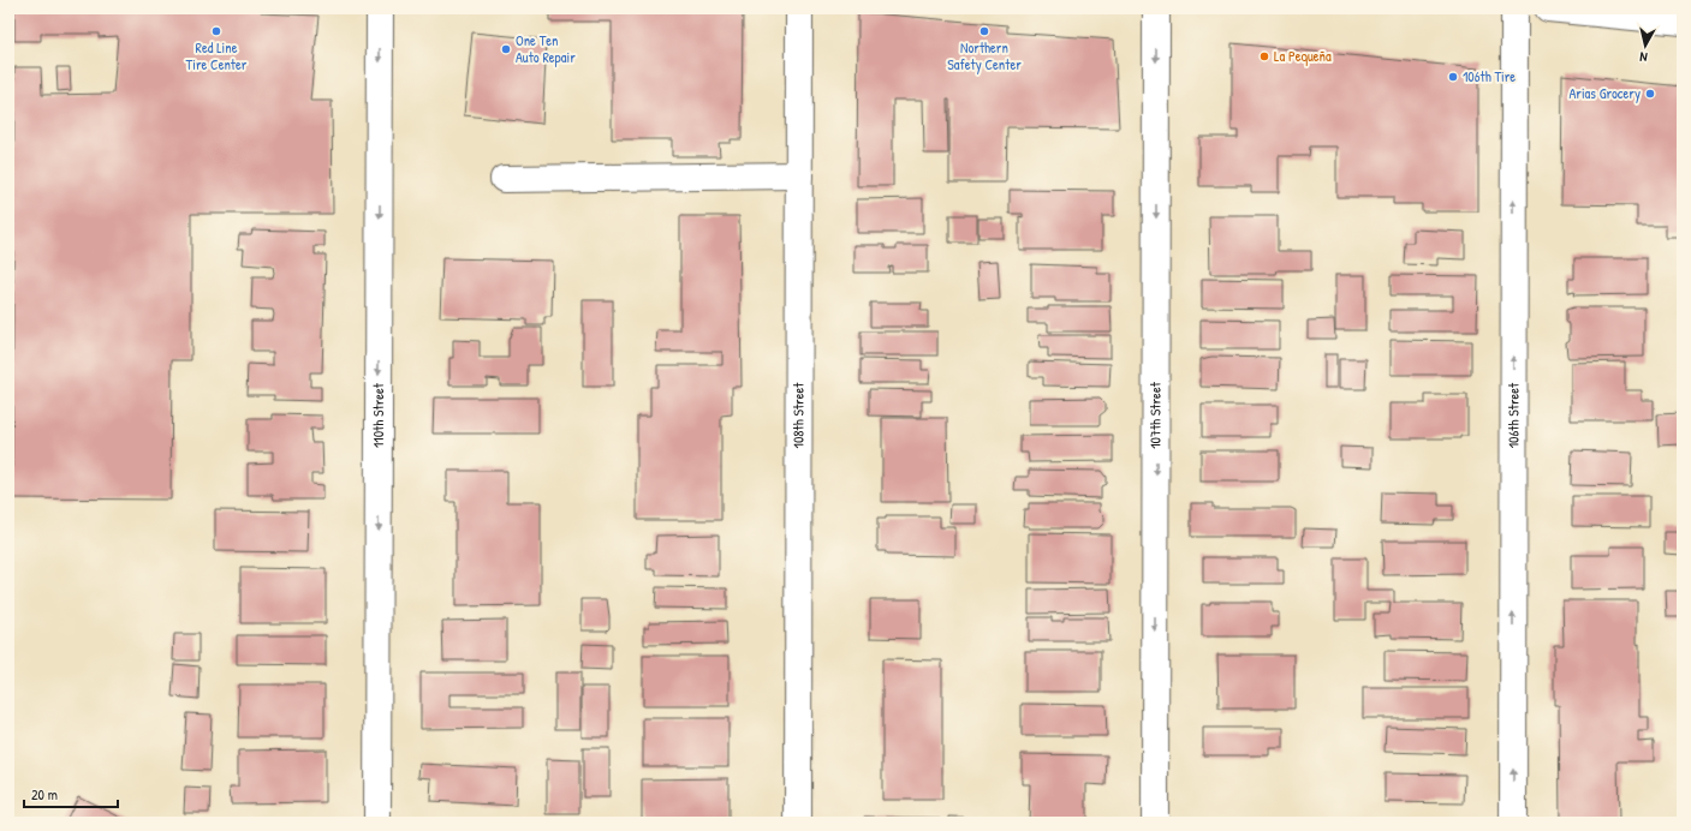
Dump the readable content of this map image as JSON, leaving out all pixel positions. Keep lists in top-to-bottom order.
{
  "streets": {
    "street": [
      "110th Street",
      "108th Street",
      "107th Street",
      "106th Street"
    ]
  },
  "one_way": ["110th Street", "107th Street", "106th Street"],
  "places": [
    "Red Line Tire Center",
    "Northern Safety Center",
    "One Ten Auto Repair",
    "La Pequeña",
    "106th Tire",
    "Arias Grocery"
  ],
  "scale_bar": "20 m",
  "north": "bottom"
}
